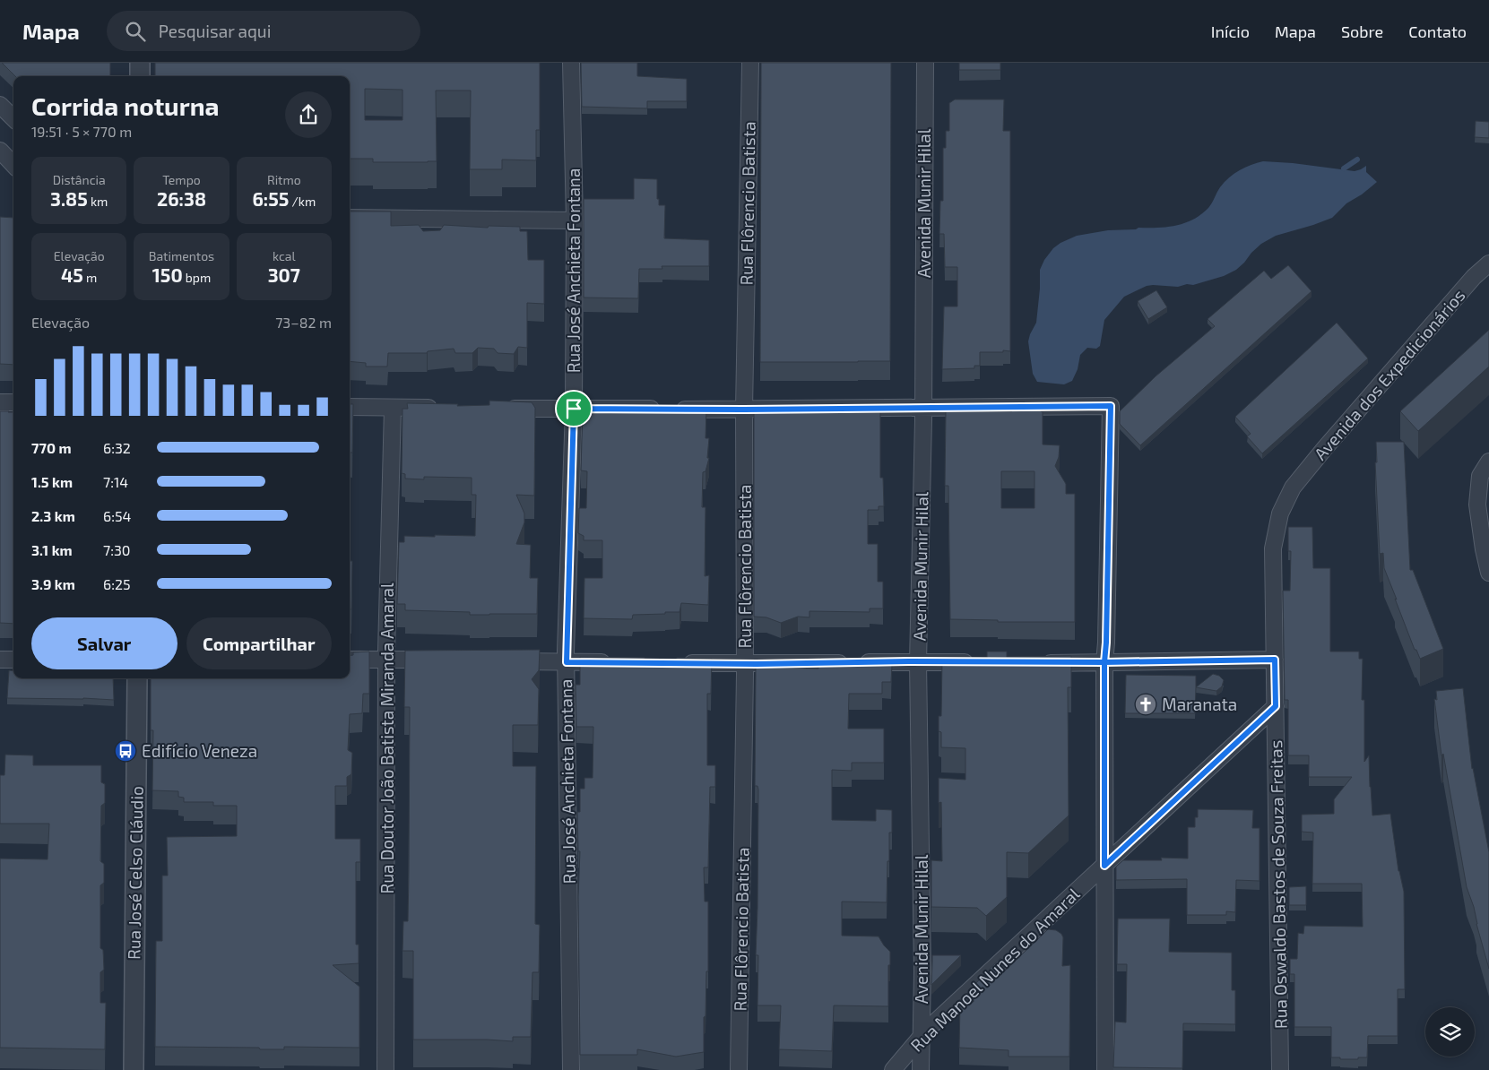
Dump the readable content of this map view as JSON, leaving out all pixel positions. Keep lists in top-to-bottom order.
{
  "streets": {
    "street": [
      "Rua Flôrencio Batista",
      "Avenida Munir Hilal",
      "Rua José Anchieta Fontana",
      "Avenida dos Expedicionários",
      "Rua Doutor João Batista Miranda Amaral",
      "Rua José Celso Cláudio",
      "Rua Oswaldo Bastos de Souza Freitas",
      "Rua Manoel Nunes do Amaral"
    ]
  },
  "crossings": [
    ["Avenida Munir Hilal", "Rua Manoel Nunes do Amaral"],
    ["Avenida dos Expedicionários", "Rua Oswaldo Bastos de Souza Freitas"],
    ["Rua Oswaldo Bastos de Souza Freitas", "Rua Manoel Nunes do Amaral"]
  ],
  "places": {
    "church": ["Maranata"],
    "bus stop": ["Edifício Veneza"]
  },
  "page": {
    "header": "Mapa",
    "search": "Pesquisar aqui",
    "nav": [
      "Início",
      "Mapa",
      "Sobre",
      "Contato"
    ],
    "heading": ["Corrida noturna", "19:51 · 5 × 770 m"],
    "stats": [
      ["Distância", "3.85 km"],
      ["Tempo", "26:38"],
      ["Ritmo", "6:55 /km"],
      ["Elevação", "45 m"],
      ["Batimentos", "150 bpm"],
      ["kcal", "307"]
    ],
    "chart": ["Elevação", "73–82 m"],
    "list": [
      {
        "name": "770 m",
        "note": "6:32"
      },
      {
        "name": "1.5 km",
        "note": "7:14"
      },
      {
        "name": "2.3 km",
        "note": "6:54"
      },
      {
        "name": "3.1 km",
        "note": "7:30"
      },
      {
        "name": "3.9 km",
        "note": "6:25"
      }
    ],
    "buttons": ["Salvar", "Compartilhar"]
  }
}
